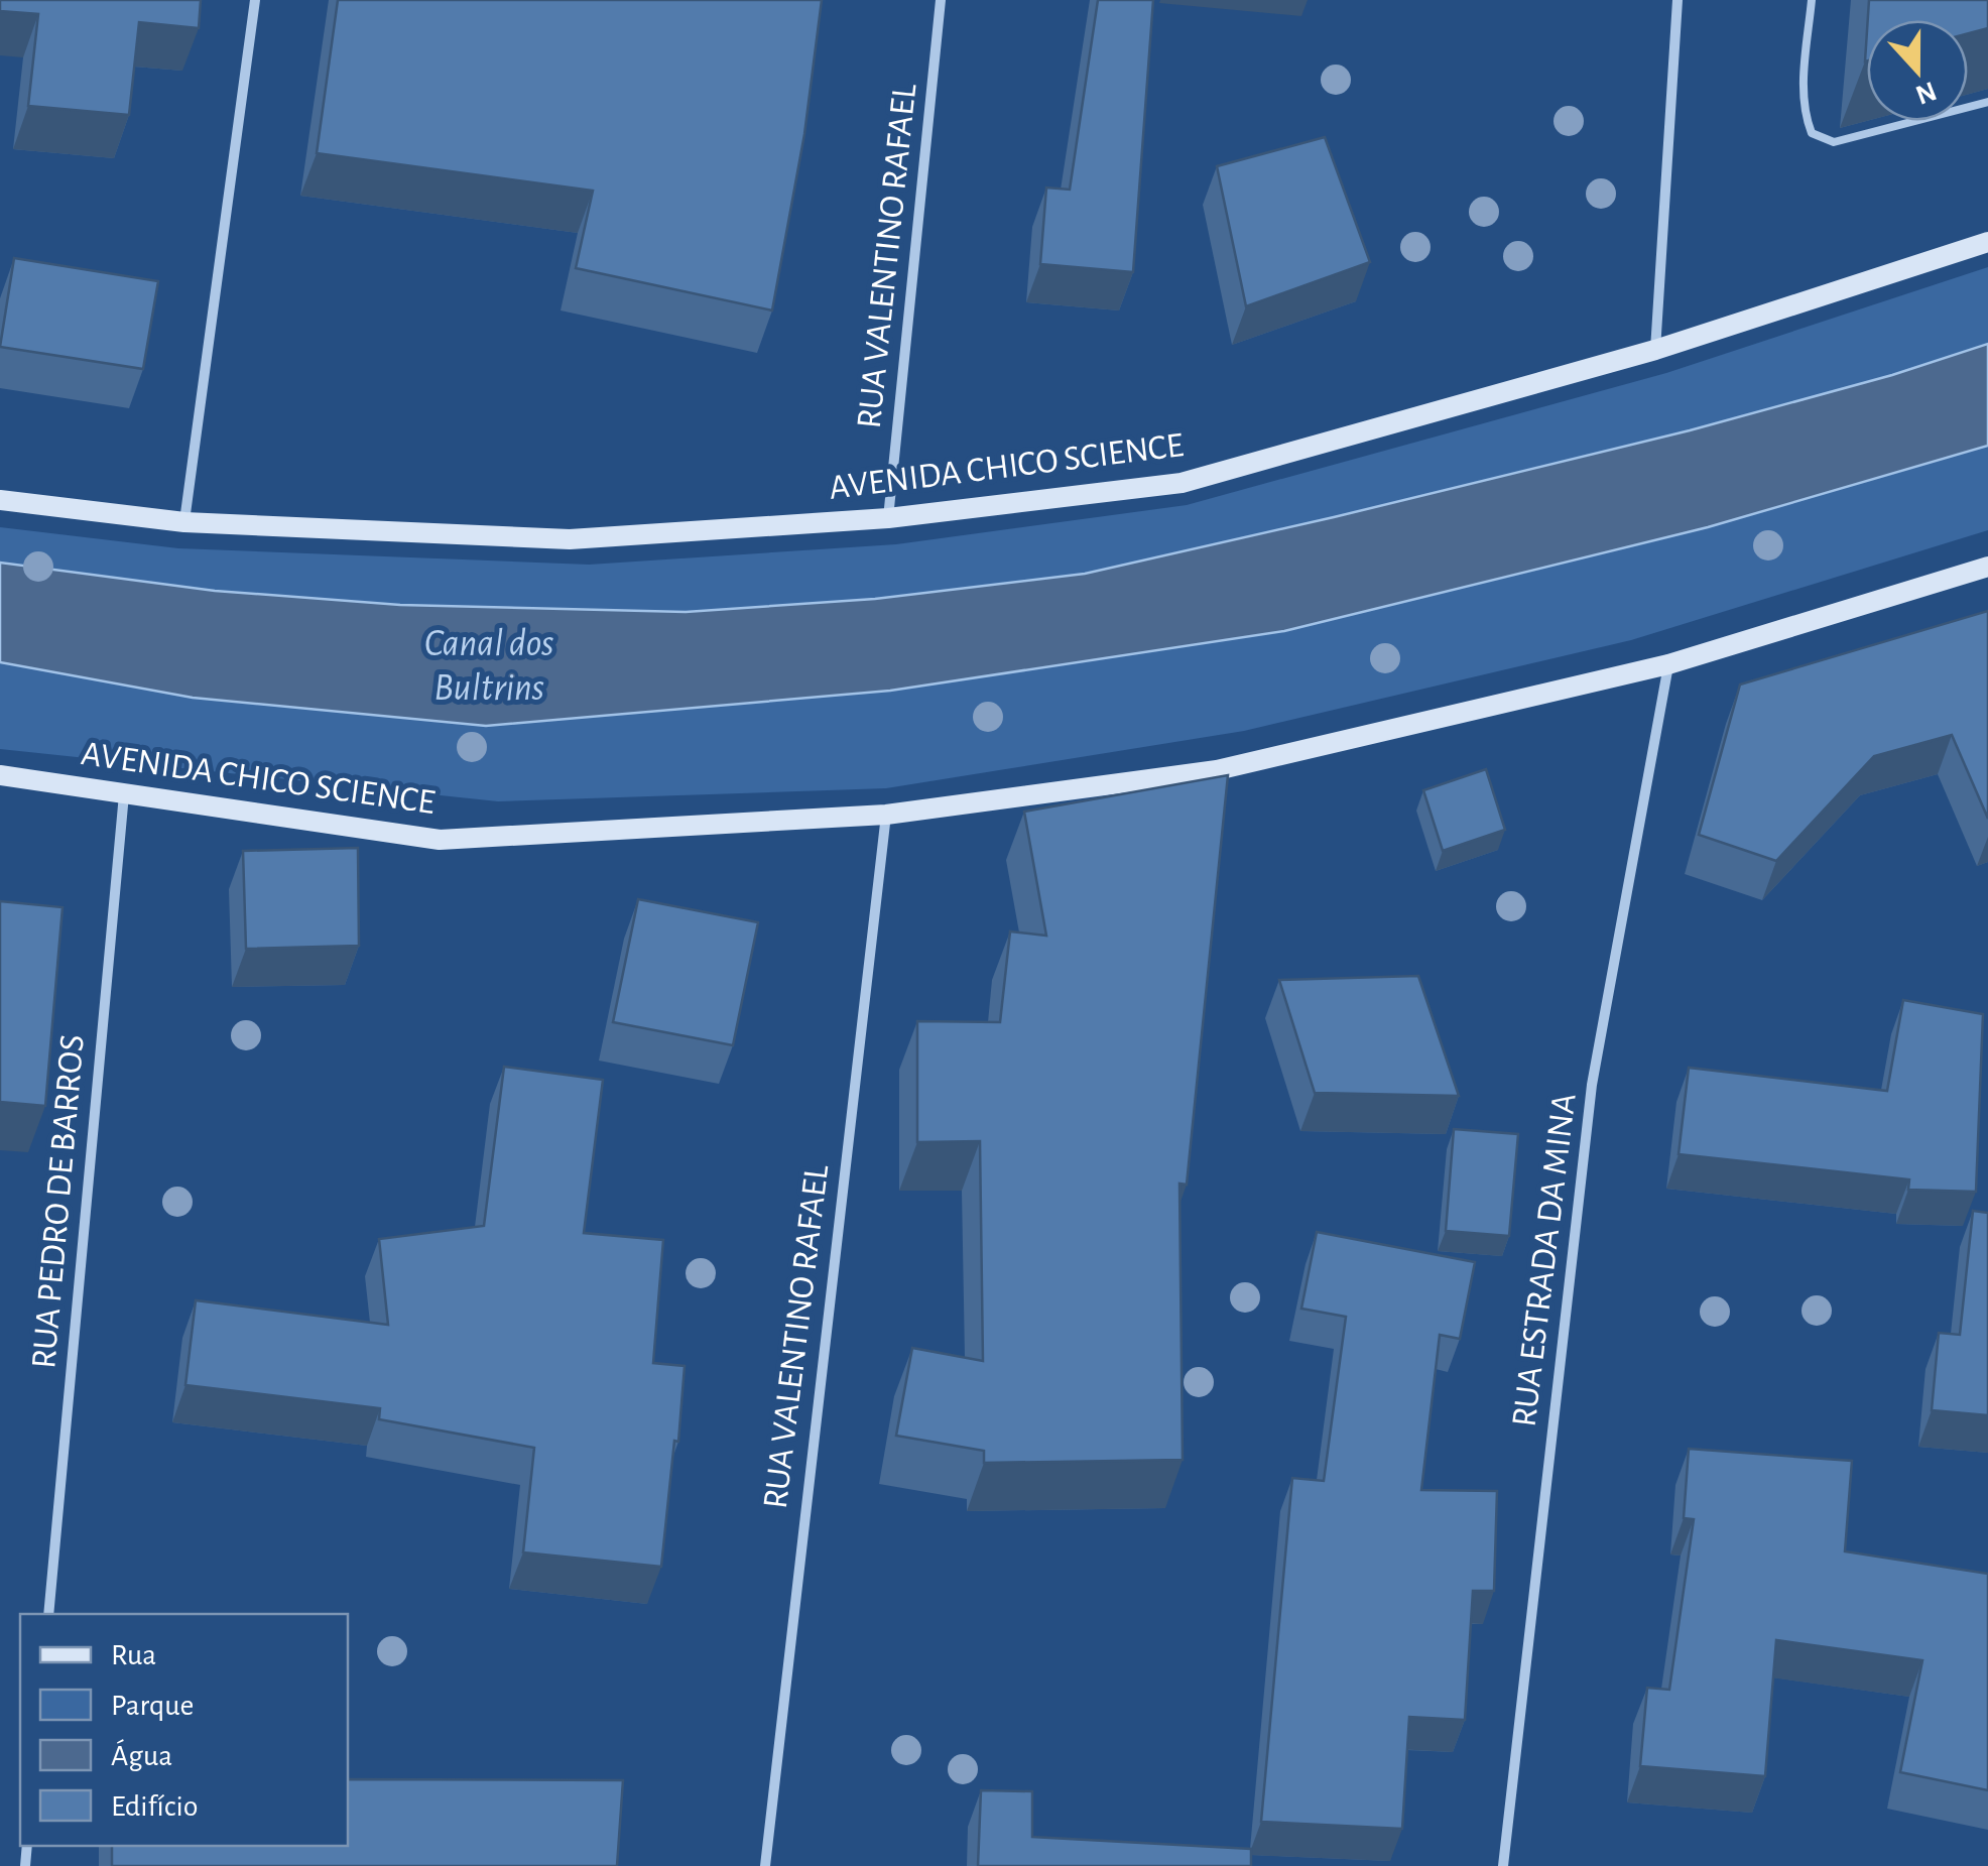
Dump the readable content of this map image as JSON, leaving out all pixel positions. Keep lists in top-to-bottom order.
{
  "streets": {
    "main road": ["AVENIDA CHICO SCIENCE"],
    "street": ["RUA VALENTINO RAFAEL", "RUA PEDRO DE BARROS", "RUA ESTRADA DA MINA"]
  },
  "crossings": [
    ["RUA VALENTINO RAFAEL", "AVENIDA CHICO SCIENCE"],
    ["AVENIDA CHICO SCIENCE", "RUA PEDRO DE BARROS"],
    ["AVENIDA CHICO SCIENCE", "RUA ESTRADA DA MINA"]
  ],
  "water": ["Canal dos Bultrins"],
  "legend": [
    "Rua",
    "Parque",
    "Água",
    "Edifício"
  ],
  "north": "bottom"
}
